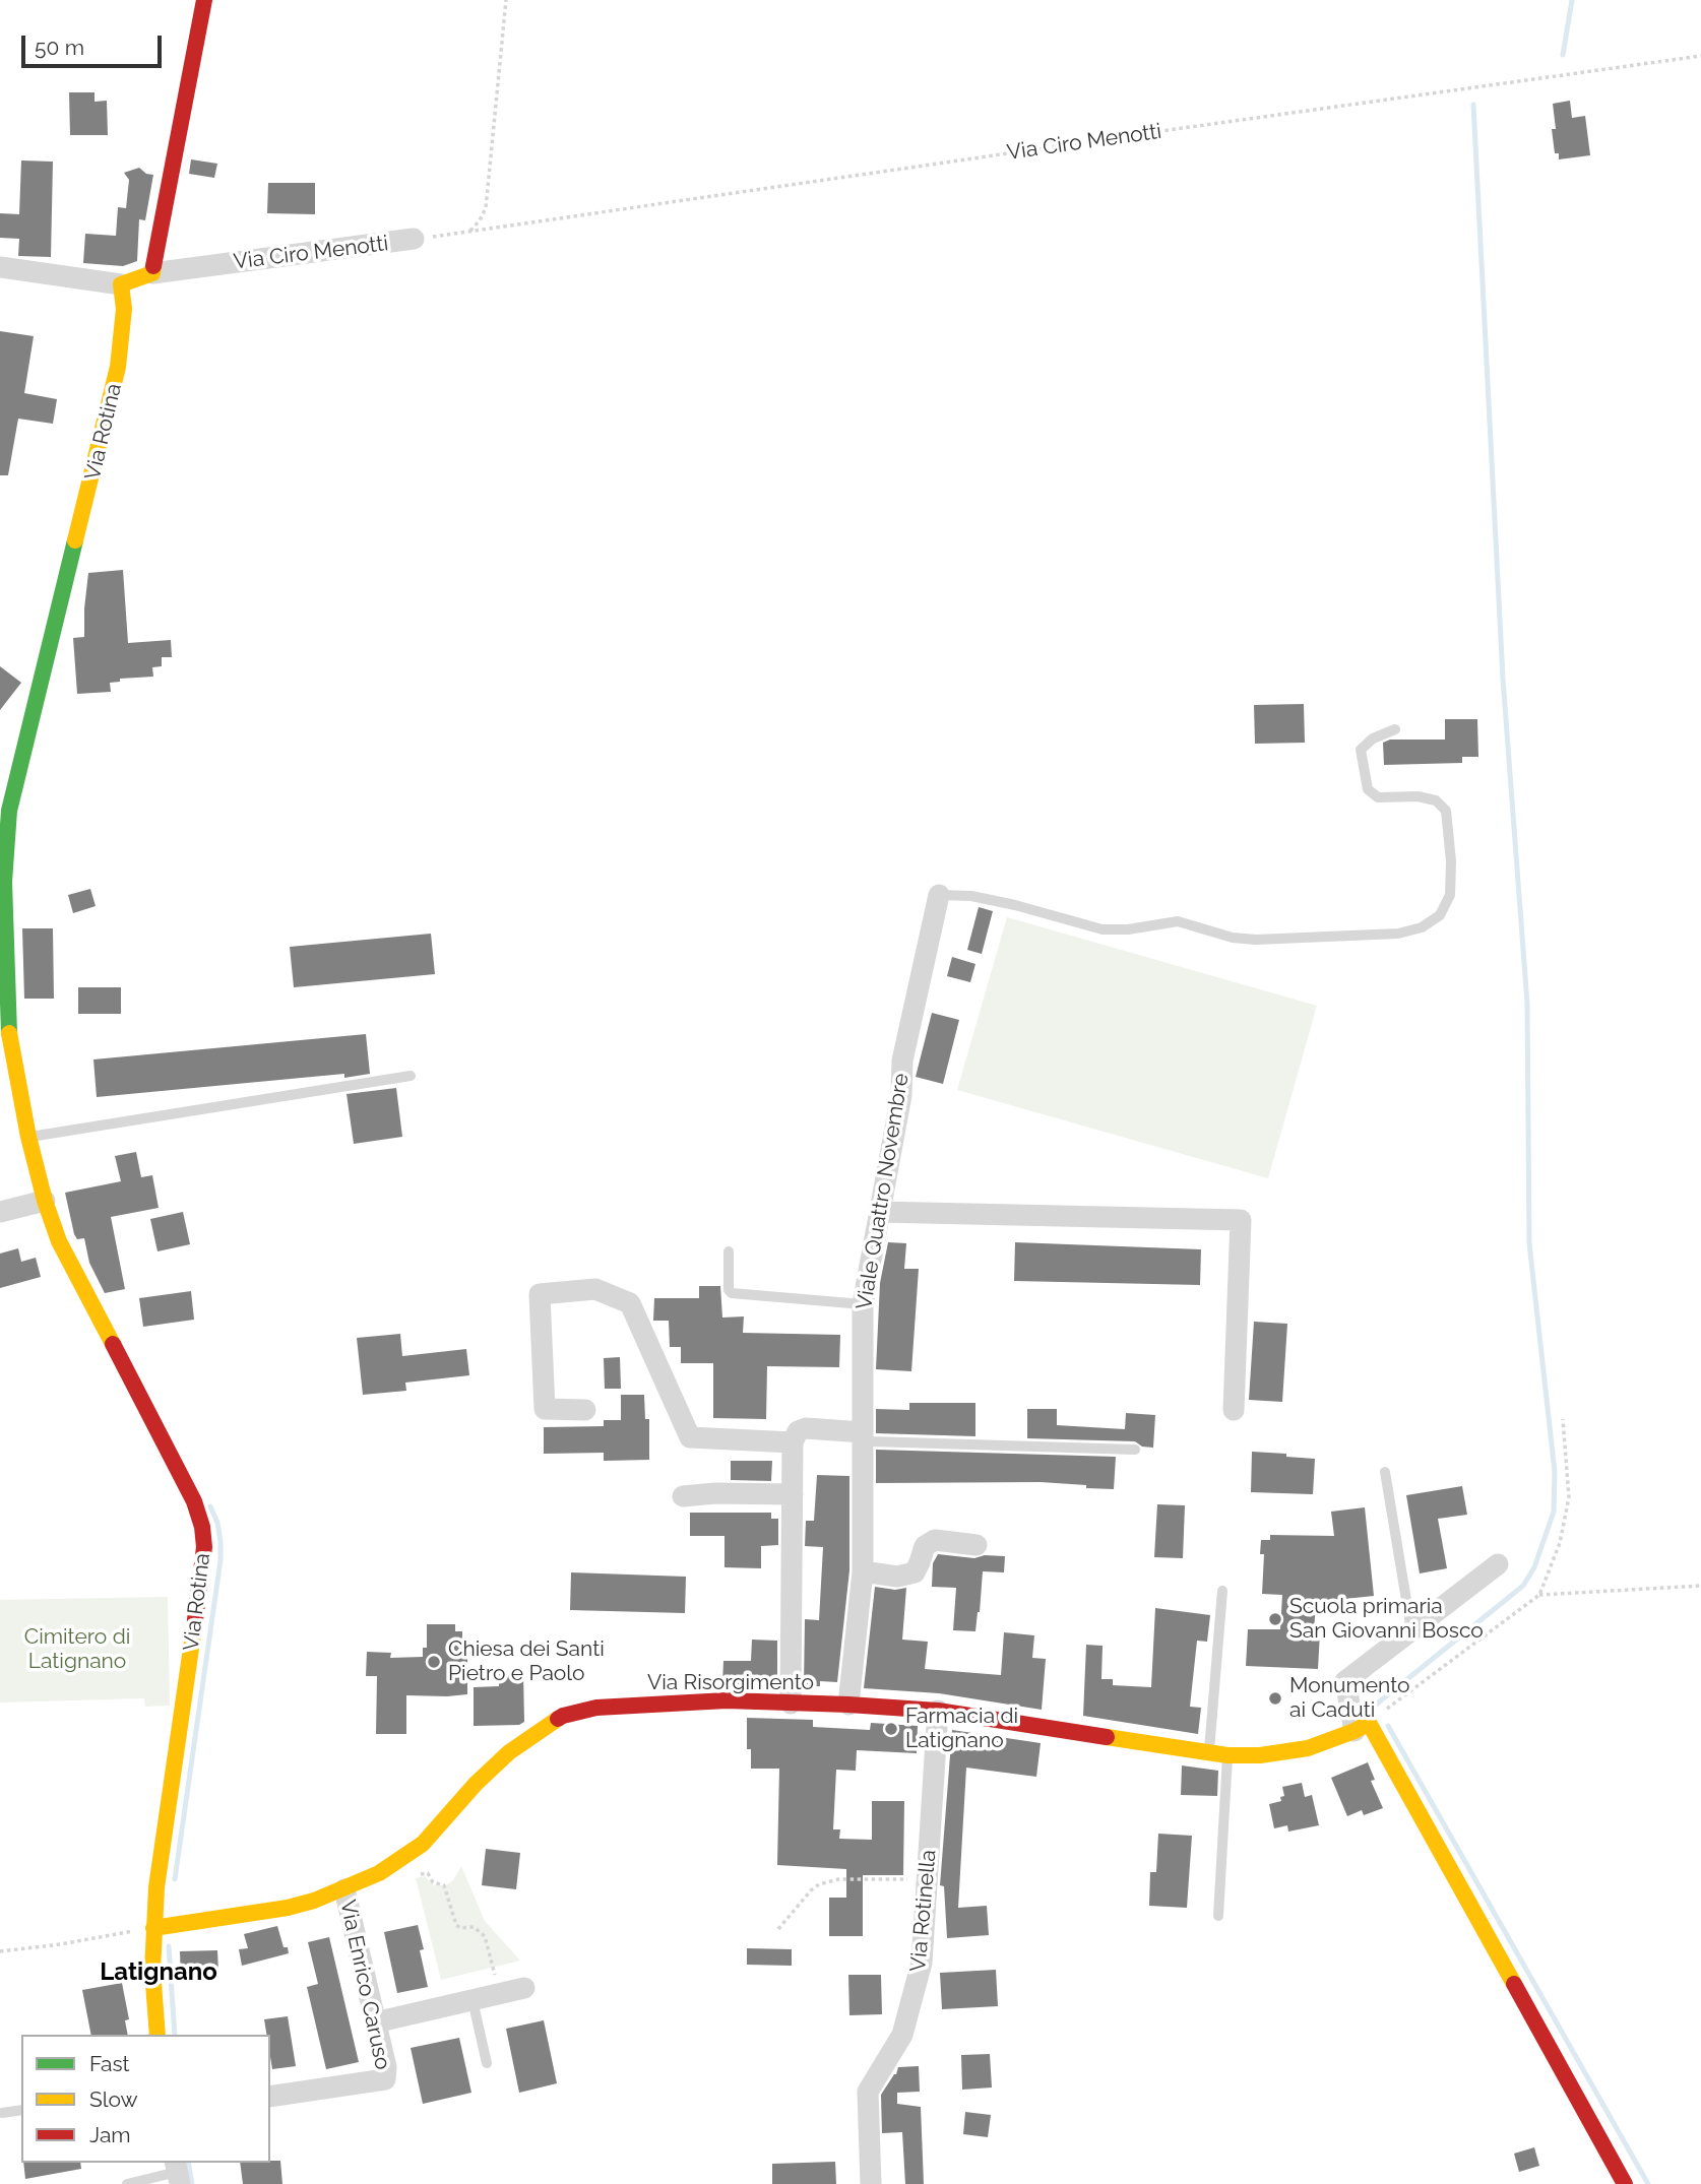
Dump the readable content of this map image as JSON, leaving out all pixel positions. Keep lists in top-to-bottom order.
{
  "streets": {
    "street": [
      "Via Ciro Menotti",
      "Via Rotina",
      "Viale Quattro Novembre",
      "Via Risorgimento",
      "Via Rotinella",
      "Via Enrico Caruso"
    ]
  },
  "crossings": [
    ["Via Rotina", "Via Risorgimento"],
    ["Viale Quattro Novembre", "Via Risorgimento"],
    ["Via Risorgimento", "Via Rotinella"],
    ["Via Risorgimento", "Via Enrico Caruso"]
  ],
  "districts": ["Latignano"],
  "parks": ["Cimitero di Latignano"],
  "places": [
    "Scuola primaria San Giovanni Bosco",
    "Chiesa dei Santi Pietro e Paolo",
    "Monumento ai Caduti",
    "Farmacia di Latignano"
  ],
  "legend": ["Fast", "Slow", "Jam"],
  "scale_bar": "50 m"
}
